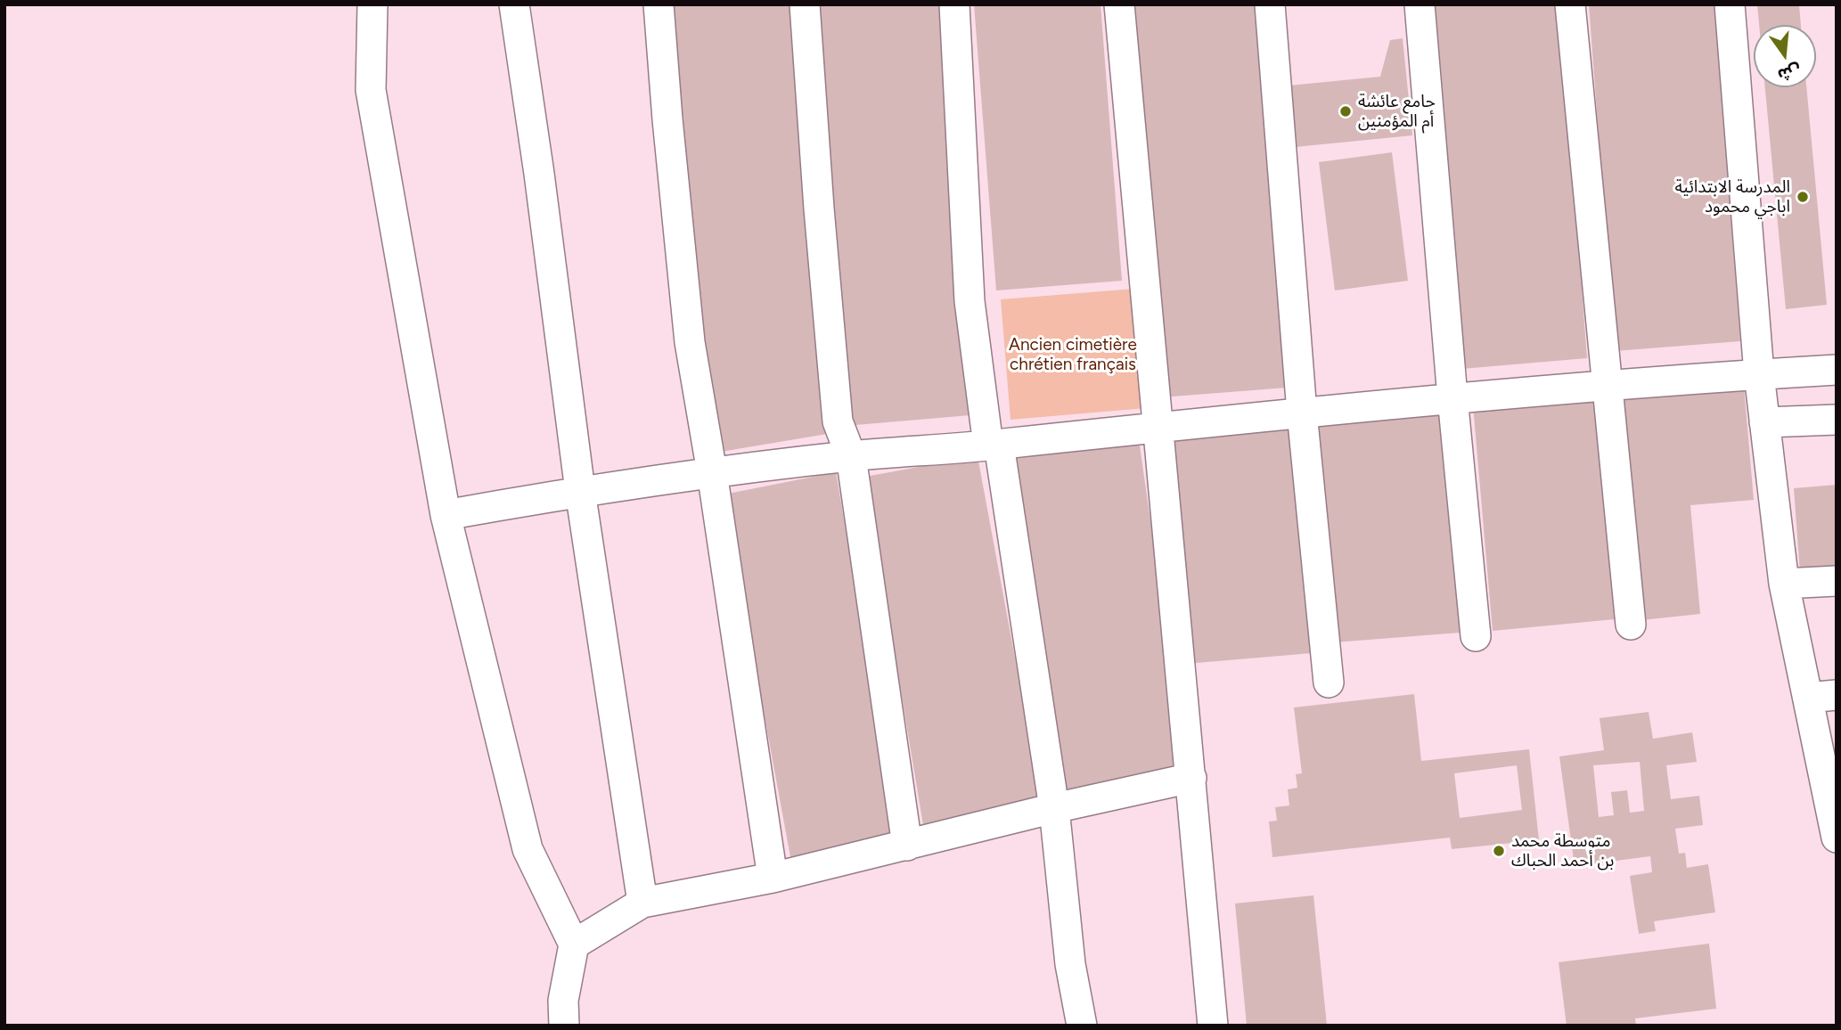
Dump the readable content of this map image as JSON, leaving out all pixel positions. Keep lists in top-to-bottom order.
{
  "parks": ["Ancien cimetière chrétien français"],
  "places": ["جامع عائشة أم المؤمنين", "المدرسة الابتدائية اباجي محمود", "متوسطة محمد بن أحمد الحباك"],
  "north": "bottom"
}
